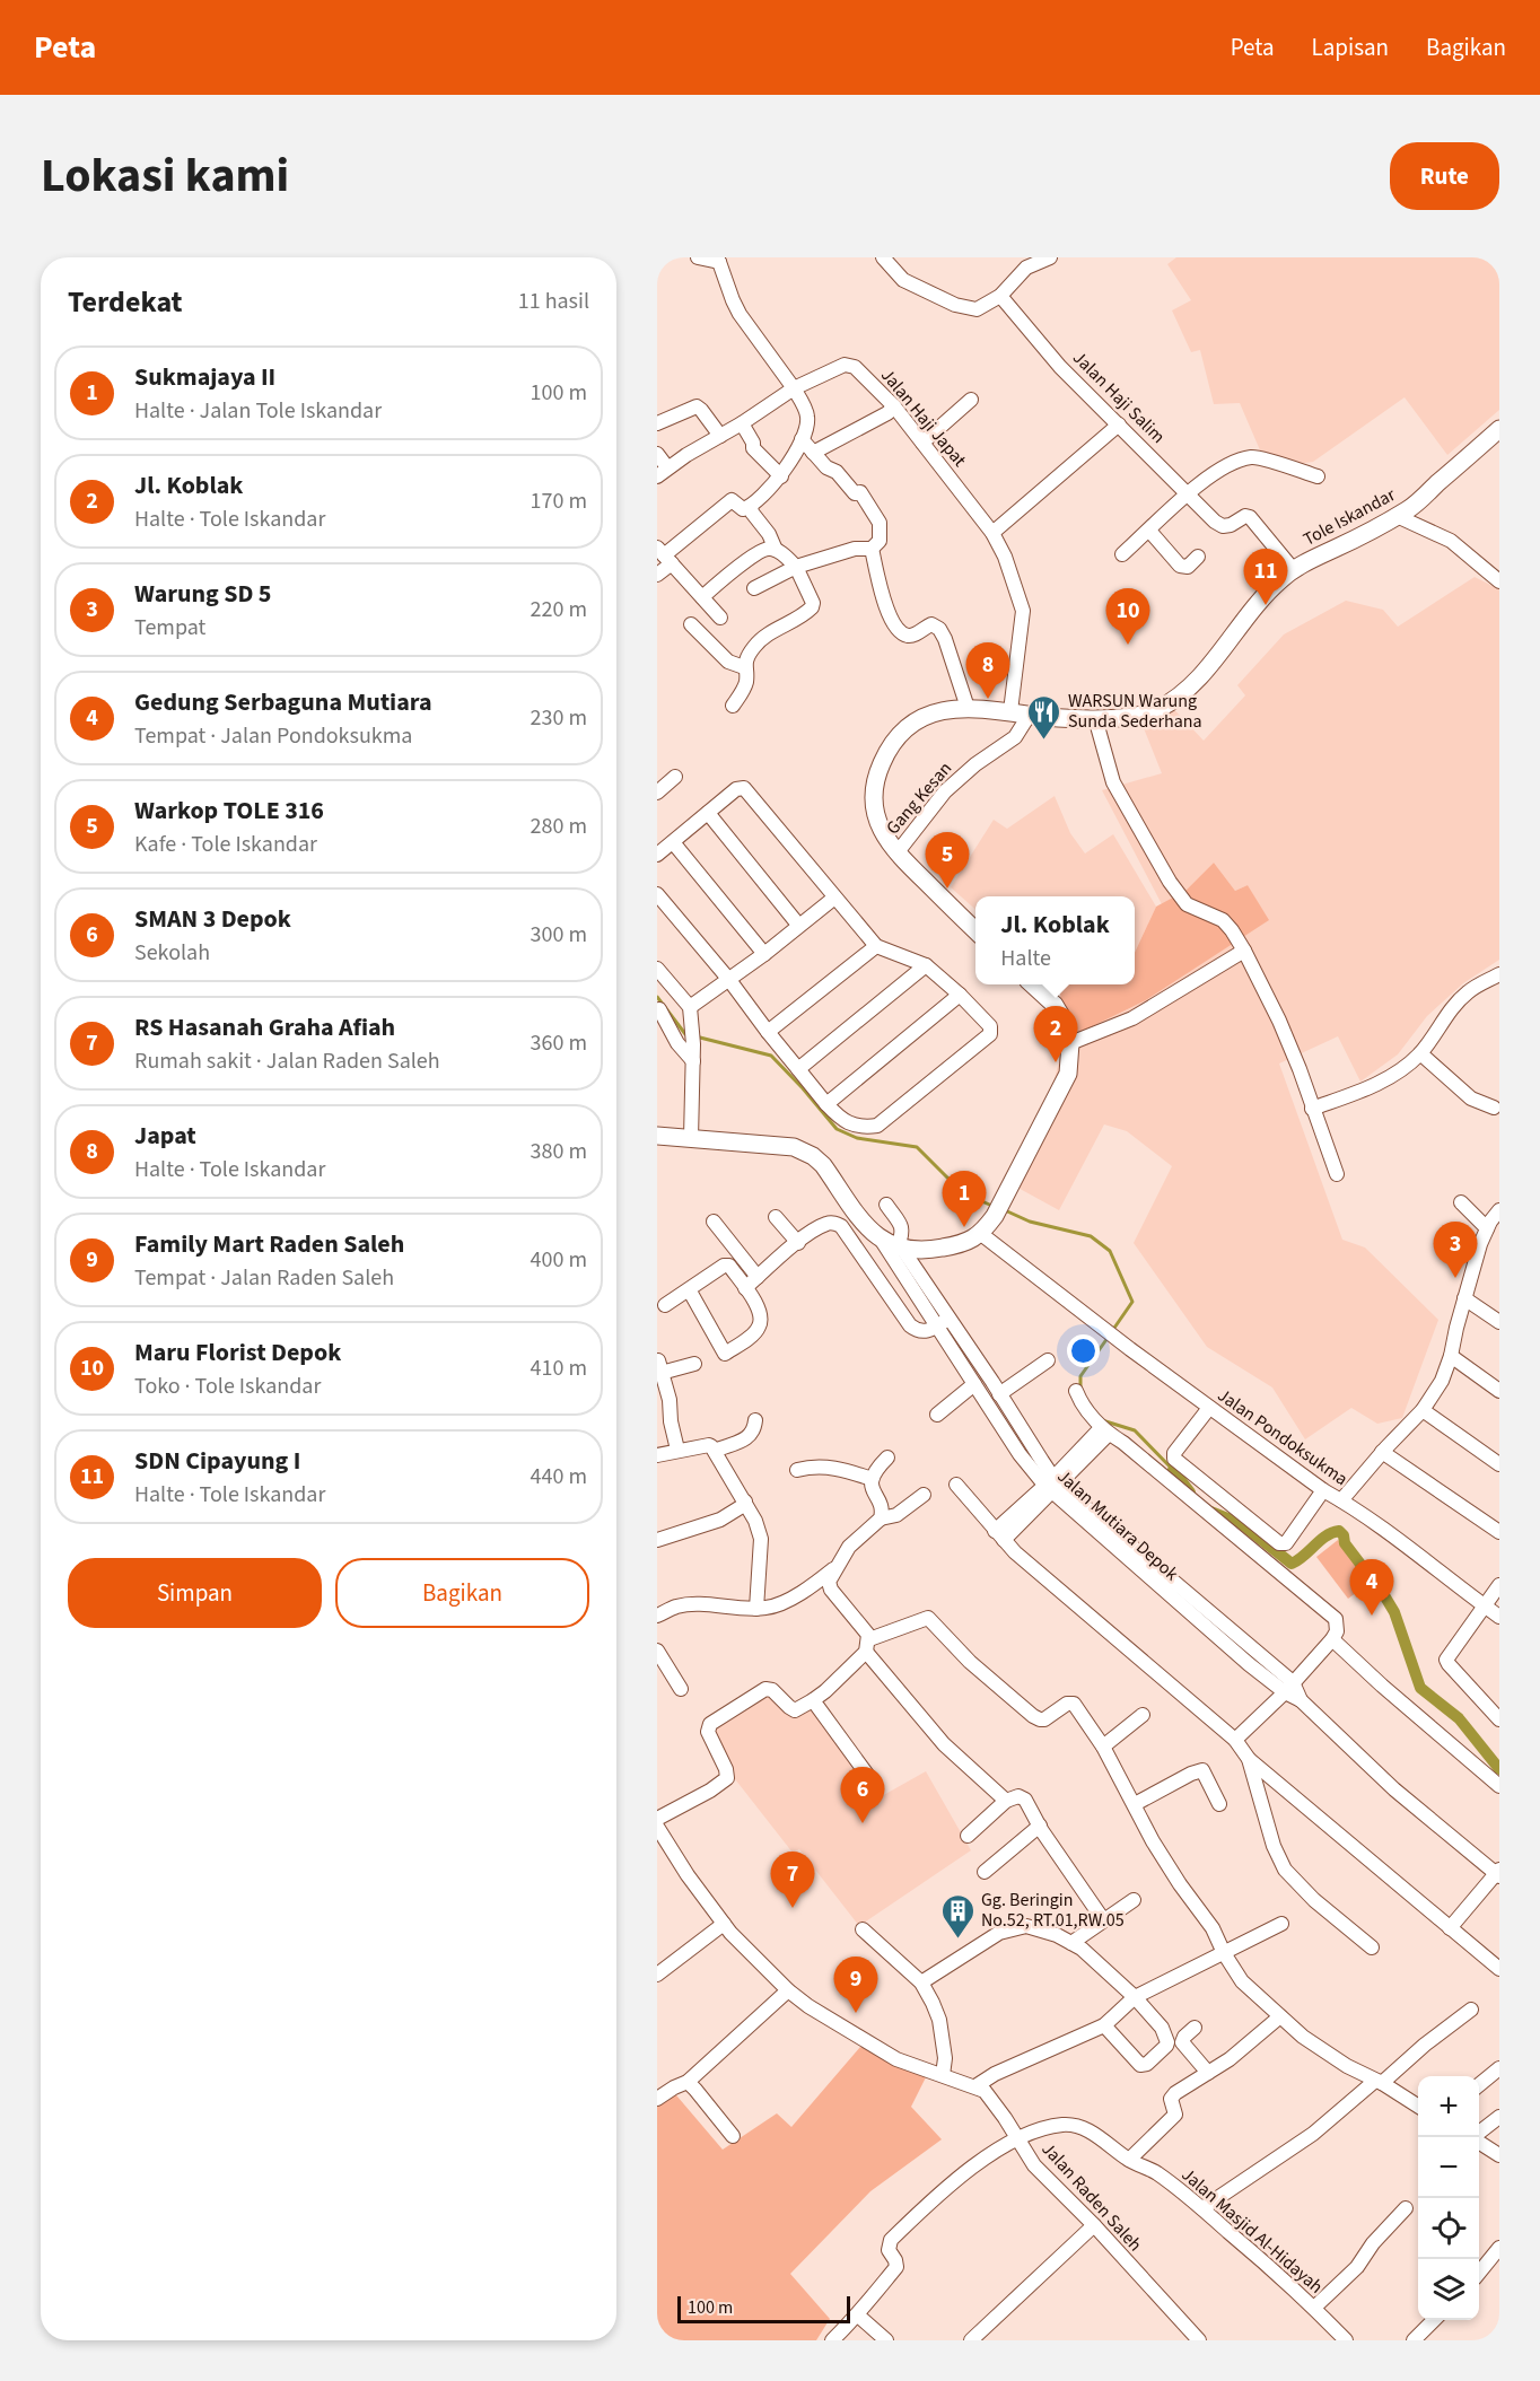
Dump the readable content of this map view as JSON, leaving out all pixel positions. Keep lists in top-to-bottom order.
{
  "streets": {
    "main road": ["Tole Iskandar"],
    "street": [
      "Jalan Haji Salim",
      "Jalan Haji Japat",
      "Gang Kesan",
      "Jalan Pondoksukma",
      "Jalan Mutiara Depok",
      "Jalan Raden Saleh",
      "Jalan Masjid Al-Hidayah"
    ]
  },
  "crossings": [
    ["Jalan Haji Salim", "Tole Iskandar"],
    ["Jalan Haji Japat", "Tole Iskandar"],
    ["Tole Iskandar", "Gang Kesan"],
    ["Jalan Raden Saleh", "Jalan Masjid Al-Hidayah"]
  ],
  "places": {
    "restaurant": ["WARSUN Warung Sunda Sederhana"],
    "building": ["Gg. Beringin No.52, RT.01,RW.05"]
  },
  "scale_bar": "100 m",
  "page": {
    "header": "Peta",
    "nav": ["Peta", "Lapisan", "Bagikan"],
    "title": "Lokasi kami",
    "buttons": [
      "Rute",
      ["Simpan", "Bagikan"]
    ],
    "heading": ["Terdekat", "11 hasil"],
    "list": [
      {
        "mark": "1",
        "name": "Sukmajaya II",
        "note": "Halte · Jalan Tole Iskandar",
        "value": "100 m"
      },
      {
        "mark": "2",
        "name": "Jl. Koblak",
        "note": "Halte · Tole Iskandar",
        "value": "170 m"
      },
      {
        "mark": "3",
        "name": "Warung SD 5",
        "note": "Tempat",
        "value": "220 m"
      },
      {
        "mark": "4",
        "name": "Gedung Serbaguna Mutiara",
        "note": "Tempat · Jalan Pondoksukma",
        "value": "230 m"
      },
      {
        "mark": "5",
        "name": "Warkop TOLE 316",
        "note": "Kafe · Tole Iskandar",
        "value": "280 m"
      },
      {
        "mark": "6",
        "name": "SMAN 3 Depok",
        "note": "Sekolah",
        "value": "300 m"
      },
      {
        "mark": "7",
        "name": "RS Hasanah Graha Afiah",
        "note": "Rumah sakit · Jalan Raden Saleh",
        "value": "360 m"
      },
      {
        "mark": "8",
        "name": "Japat",
        "note": "Halte · Tole Iskandar",
        "value": "380 m"
      },
      {
        "mark": "9",
        "name": "Family Mart Raden Saleh",
        "note": "Tempat · Jalan Raden Saleh",
        "value": "400 m"
      },
      {
        "mark": "10",
        "name": "Maru Florist Depok",
        "note": "Toko · Tole Iskandar",
        "value": "410 m"
      },
      {
        "mark": "11",
        "name": "SDN Cipayung I",
        "note": "Halte · Tole Iskandar",
        "value": "440 m"
      }
    ],
    "pins": [
      "11",
      "10",
      "8",
      "5",
      "2",
      "1",
      "3",
      "4",
      "6",
      "7",
      "9"
    ],
    "popup": ["Jl. Koblak", "Halte"],
    "map_buttons": ["+", "−"],
    "scale": "100 m"
  }
}
